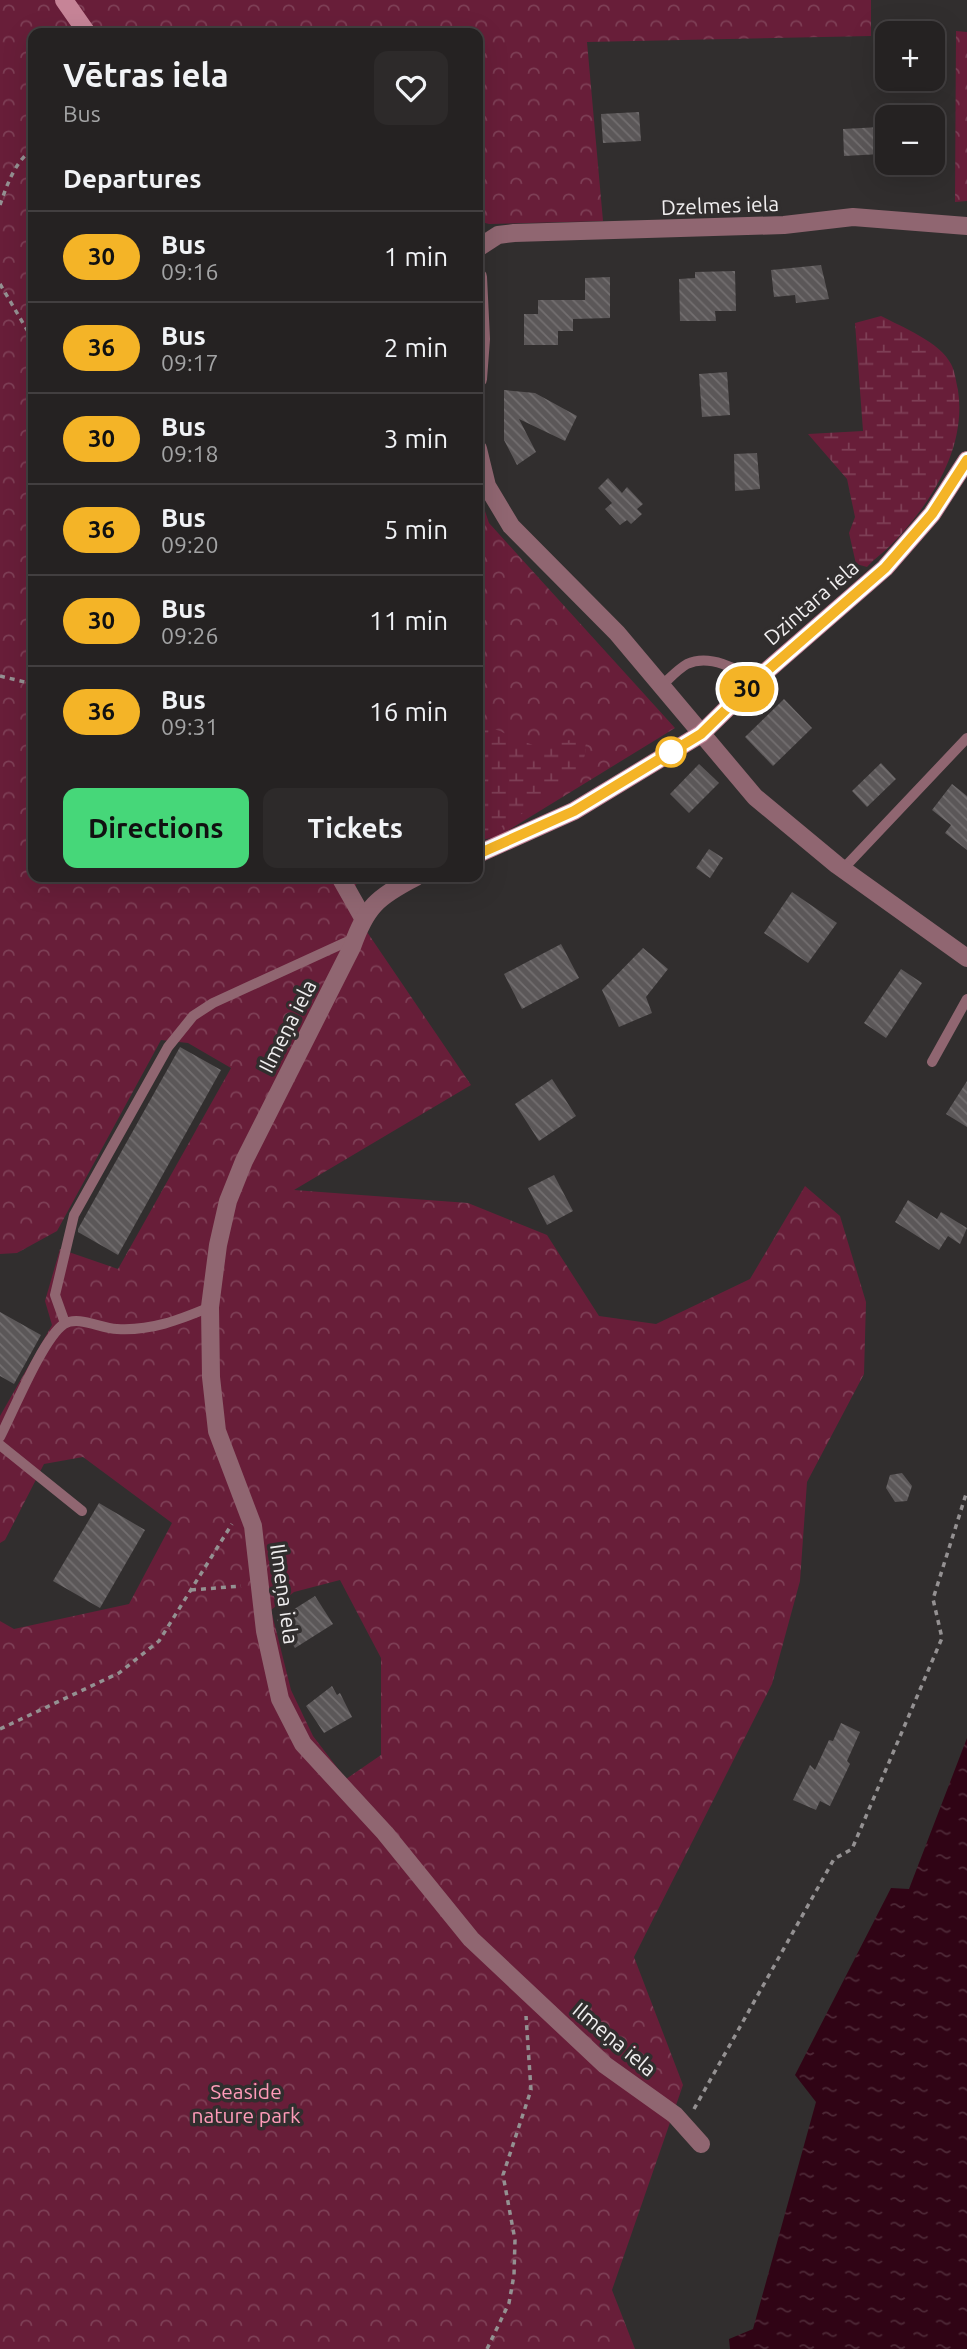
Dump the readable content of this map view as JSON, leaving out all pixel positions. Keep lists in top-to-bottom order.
{
  "streets": {
    "street": ["Dzelmes iela", "Dzintara iela", "Ilmeņa iela"]
  },
  "parks": ["Seaside nature park"],
  "lines": ["bus line 30"],
  "page": {
    "on_map": "30",
    "map_buttons": ["+", "−"],
    "heading": [
      ["Vētras iela", "Bus"],
      "Departures"
    ],
    "list": [
      {
        "mark": "30",
        "name": "Bus",
        "note": "09:16",
        "value": "1 min"
      },
      {
        "mark": "36",
        "name": "Bus",
        "note": "09:17",
        "value": "2 min"
      },
      {
        "mark": "30",
        "name": "Bus",
        "note": "09:18",
        "value": "3 min"
      },
      {
        "mark": "36",
        "name": "Bus",
        "note": "09:20",
        "value": "5 min"
      },
      {
        "mark": "30",
        "name": "Bus",
        "note": "09:26",
        "value": "11 min"
      },
      {
        "mark": "36",
        "name": "Bus",
        "note": "09:31",
        "value": "16 min"
      }
    ],
    "buttons": ["Directions", "Tickets"]
  }
}
